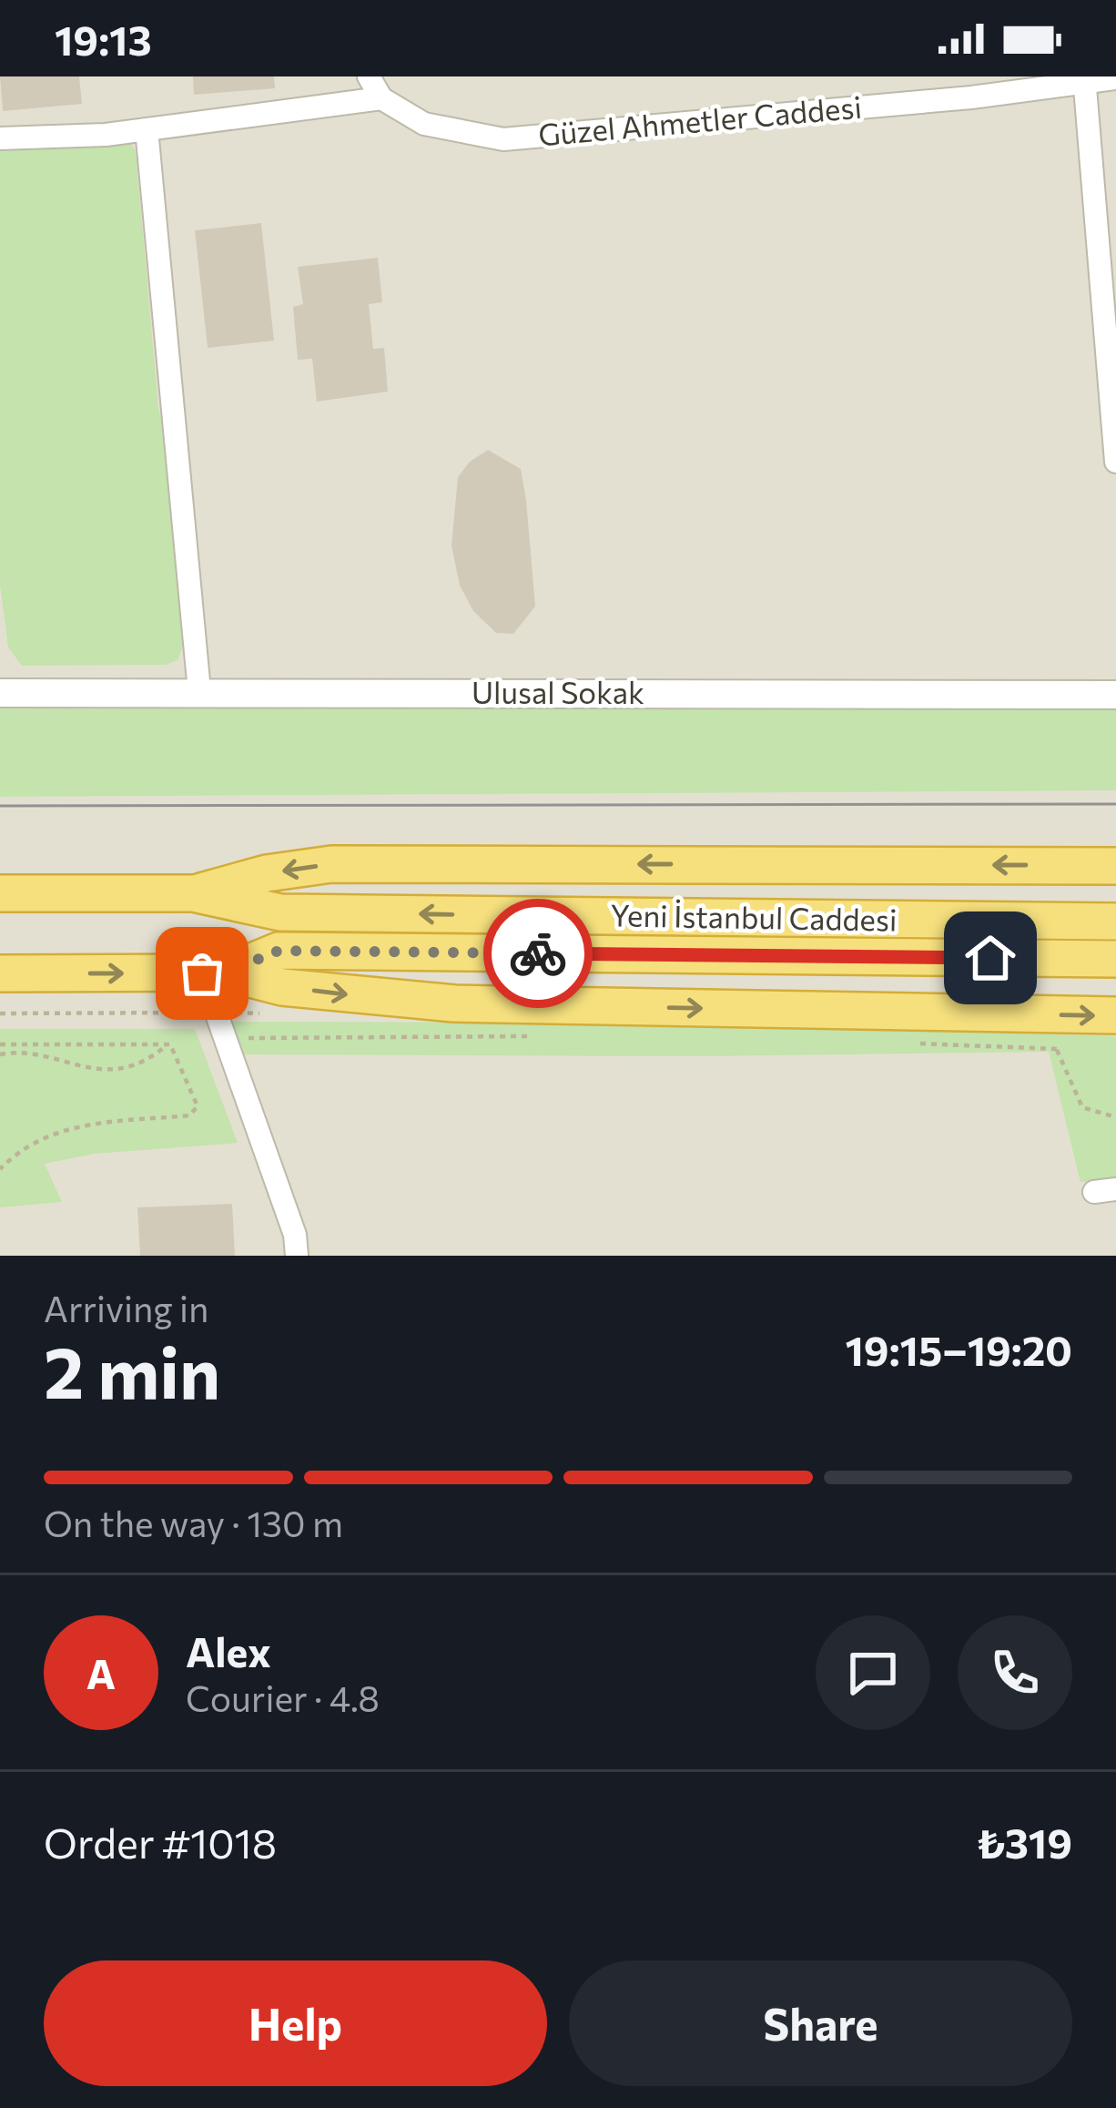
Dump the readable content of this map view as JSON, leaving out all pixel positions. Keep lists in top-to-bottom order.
{
  "streets": {
    "highway": ["Yeni İstanbul Caddesi"],
    "street": ["Güzel Ahmetler Caddesi", "Ulusal Sokak"]
  },
  "page": {
    "status": "19:13",
    "heading": ["2 min", "Arriving in", "19:15–19:20"],
    "panel": [
      "Alex",
      "Courier · 4.8",
      "Order #1018",
      "₺319"
    ],
    "bar": "On the way · 130 m",
    "round": "A",
    "buttons": ["Help", "Share"]
  }
}
